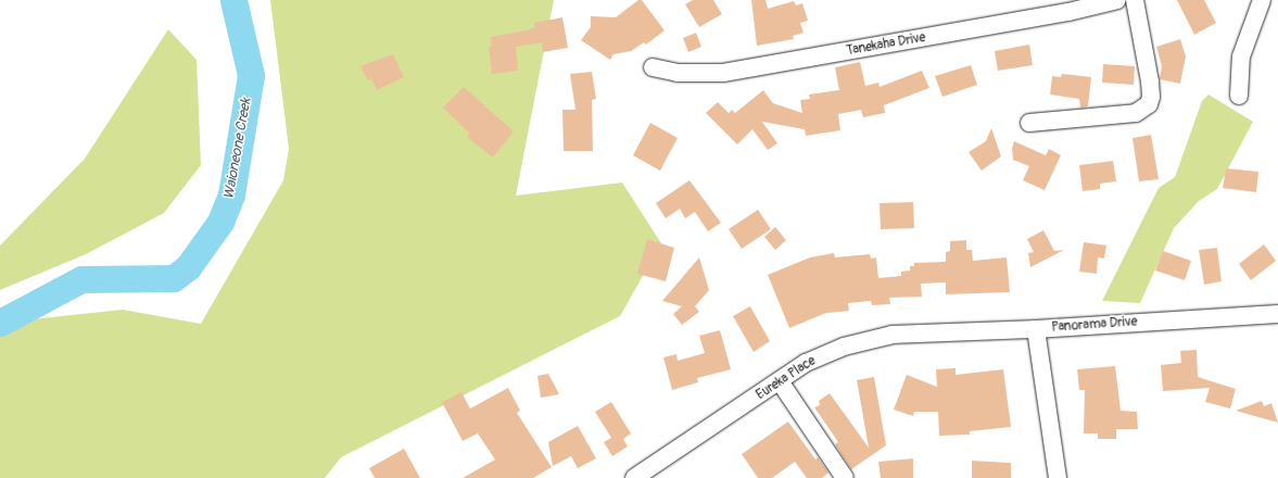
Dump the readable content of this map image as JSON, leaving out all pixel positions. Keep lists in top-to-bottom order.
{
  "streets": {
    "street": ["Tanekaha Drive", "Panorama Drive", "Eureka Place"]
  },
  "crossings": [
    ["Panorama Drive", "Eureka Place"]
  ],
  "water": ["Waioneone Creek"]
}
